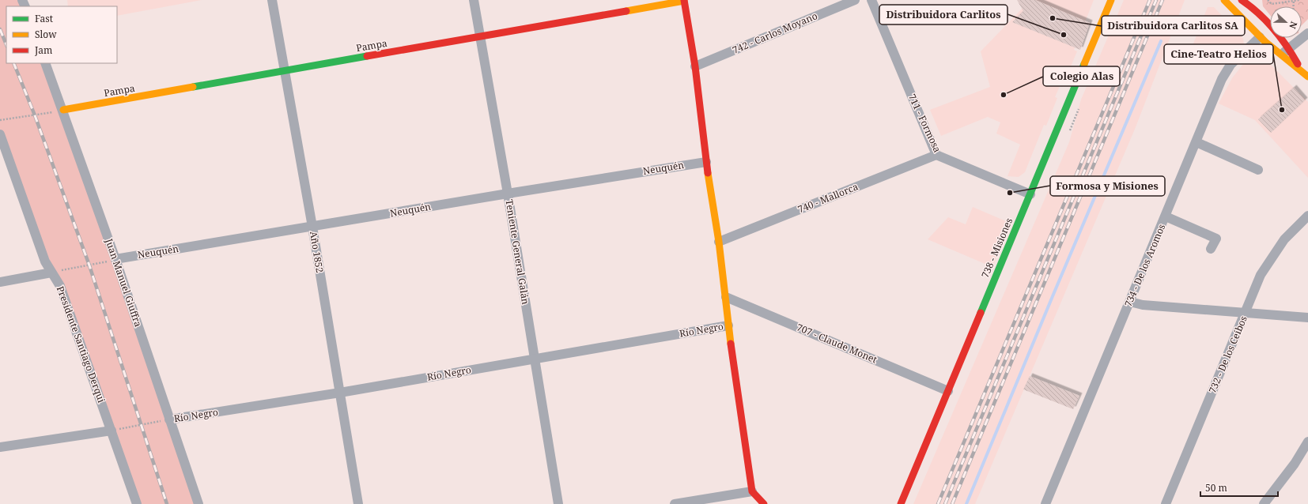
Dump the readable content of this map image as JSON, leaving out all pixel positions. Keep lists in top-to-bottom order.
{
  "streets": {
    "street": [
      "742 - Carlos Moyano",
      "Pampa",
      "711 - Formosa",
      "Neuquén",
      "740 - Mallorca",
      "738 - Misiones",
      "Año 1852",
      "Teniente General Galán",
      "734 - De los Aromos",
      "Juan Manuel Giuffra",
      "Río Negro",
      "707 - Claude Monet",
      "Presidente Santiago Derqui",
      "732 - De los Ceibos"
    ]
  },
  "crossings": [
    ["Pampa", "Año 1852"],
    ["Pampa", "Teniente General Galán"],
    ["Pampa", "Juan Manuel Giuffra"],
    ["711 - Formosa", "740 - Mallorca"],
    ["711 - Formosa", "738 - Misiones"],
    ["Neuquén", "Año 1852"],
    ["Neuquén", "Teniente General Galán"],
    ["Neuquén", "Juan Manuel Giuffra"],
    ["738 - Misiones", "707 - Claude Monet"],
    ["Año 1852", "Río Negro"],
    ["Teniente General Galán", "Río Negro"],
    ["Juan Manuel Giuffra", "Río Negro"]
  ],
  "places": [
    "Distribuidora Carlitos SA",
    "Distribuidora Carlitos",
    "Colegio Alas",
    "Cine-Teatro Helios",
    "Formosa y Misiones"
  ],
  "legend": ["Fast", "Slow", "Jam"],
  "scale_bar": "50 m",
  "north": "right"
}
